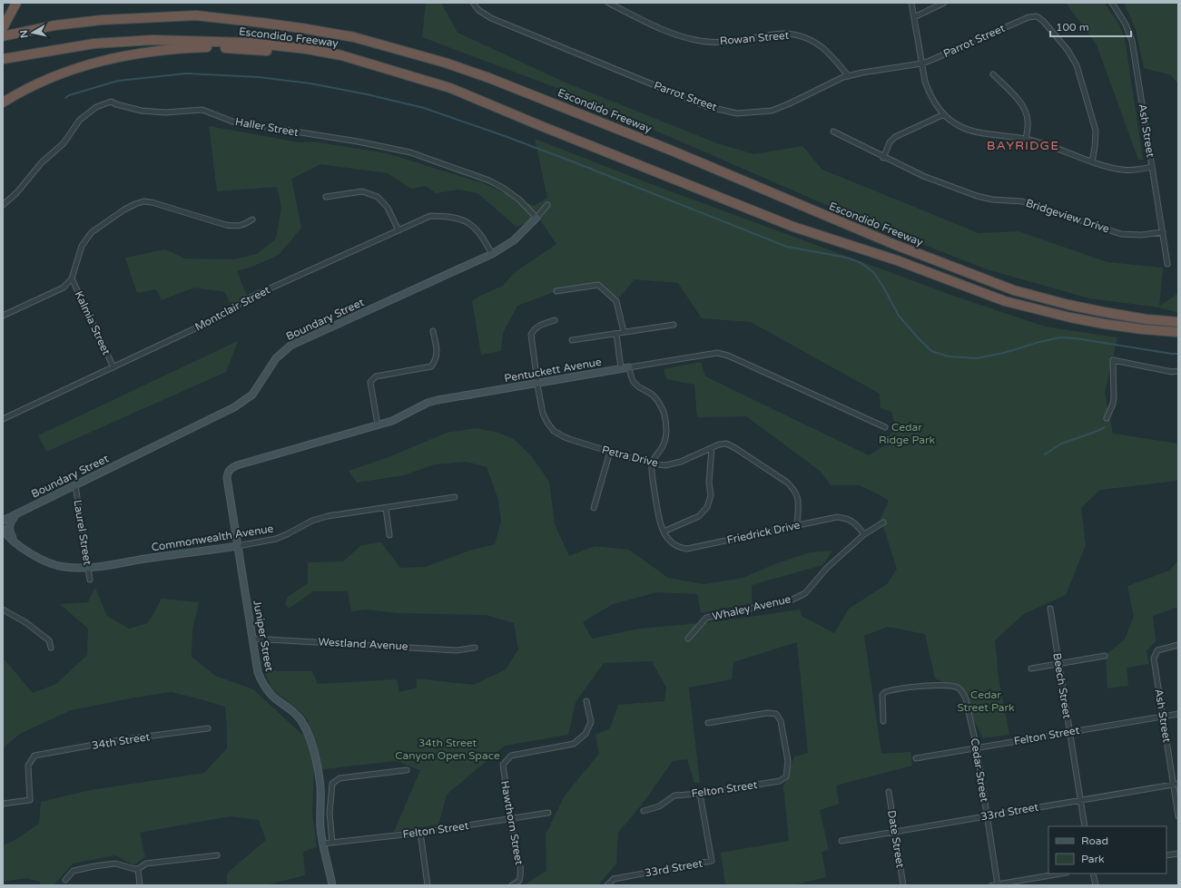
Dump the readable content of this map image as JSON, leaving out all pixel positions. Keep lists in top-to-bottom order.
{
  "streets": {
    "highway": ["Escondido Freeway"],
    "street": [
      "Rowan Street",
      "Parrot Street",
      "Haller Street",
      "Ash Street",
      "Bridgeview Drive",
      "Montclair Street",
      "Boundary Street",
      "Kalmia Street",
      "Pentuckett Avenue",
      "Petra Drive",
      "Laurel Street",
      "Friedrick Drive",
      "Commonwealth Avenue",
      "Whaley Avenue",
      "Juniper Street",
      "Westland Avenue",
      "Beech Street",
      "Felton Street",
      "34th Street",
      "Cedar Street",
      "33rd Street",
      "Hawthorn Street",
      "Date Street"
    ]
  },
  "crossings": [
    ["Rowan Street", "Parrot Street"],
    ["Haller Street", "Boundary Street"],
    ["Ash Street", "Bridgeview Drive"],
    ["Ash Street", "Felton Street"],
    ["Ash Street", "33rd Street"],
    ["Montclair Street", "Boundary Street"],
    ["Montclair Street", "Kalmia Street"],
    ["Boundary Street", "Laurel Street"],
    ["Pentuckett Avenue", "Petra Drive"],
    ["Pentuckett Avenue", "Juniper Street"],
    ["Petra Drive", "Friedrick Drive"],
    ["Laurel Street", "Commonwealth Avenue"],
    ["Friedrick Drive", "Whaley Avenue"],
    ["Commonwealth Avenue", "Juniper Street"],
    ["Juniper Street", "Westland Avenue"],
    ["Juniper Street", "Felton Street"],
    ["Beech Street", "Felton Street"],
    ["Beech Street", "33rd Street"],
    ["Felton Street", "Cedar Street"],
    ["Felton Street", "33rd Street"],
    ["Felton Street", "Hawthorn Street"],
    ["Cedar Street", "33rd Street"],
    ["33rd Street", "Date Street"]
  ],
  "districts": ["BAYRIDGE"],
  "parks": ["Cedar Ridge Park", "Cedar Street Park", "34th Street Canyon Open Space"],
  "legend": ["Road", "Park"],
  "scale_bar": "100 m",
  "north": "left"
}
